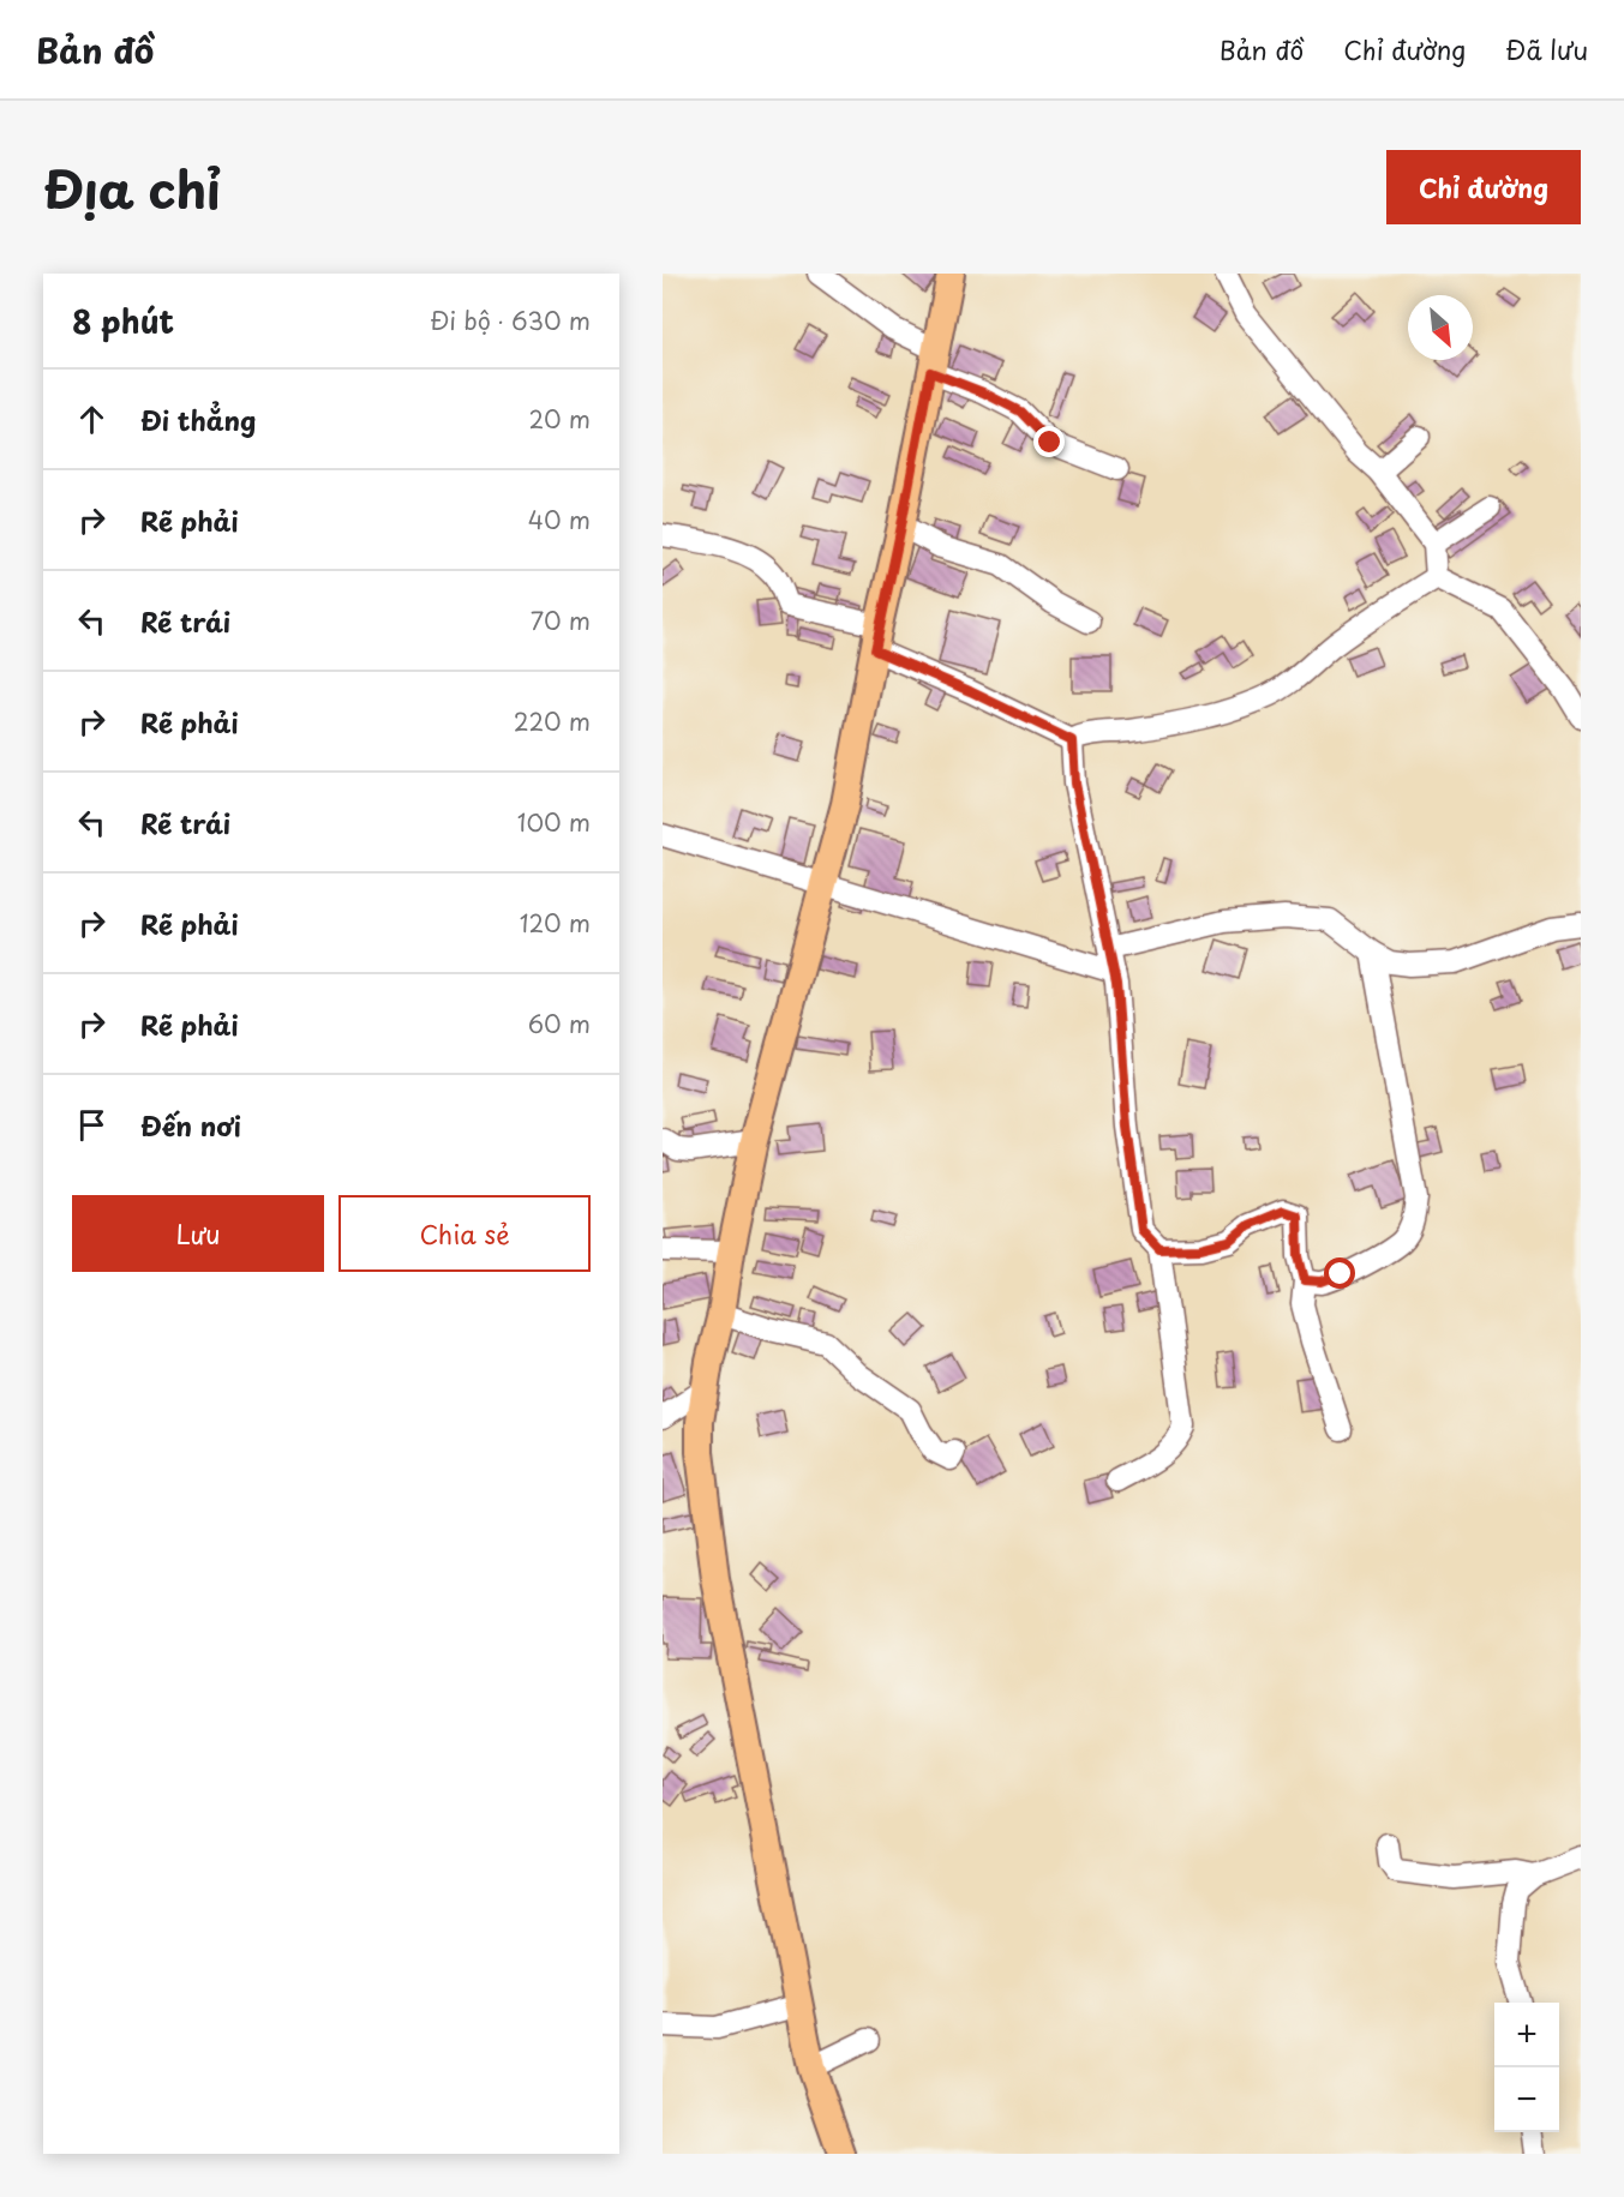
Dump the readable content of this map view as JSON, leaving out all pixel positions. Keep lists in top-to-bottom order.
{
  "north": "bottom right",
  "page": {
    "header": "Bản đồ",
    "nav": ["Bản đồ", "Chỉ đường", "Đã lưu"],
    "title": "Địa chỉ",
    "buttons": [
      "Chỉ đường",
      ["Lưu", "Chia sẻ"]
    ],
    "heading": ["8 phút", "Đi bộ · 630 m"],
    "list": [
      ["Đi thẳng", "20 m"],
      ["Rẽ phải", "40 m"],
      ["Rẽ trái", "70 m"],
      ["Rẽ phải", "220 m"],
      ["Rẽ trái", "100 m"],
      ["Rẽ phải", "120 m"],
      ["Rẽ phải", "60 m"],
      "Đến nơi"
    ],
    "map_buttons": ["+", "−"]
  }
}
